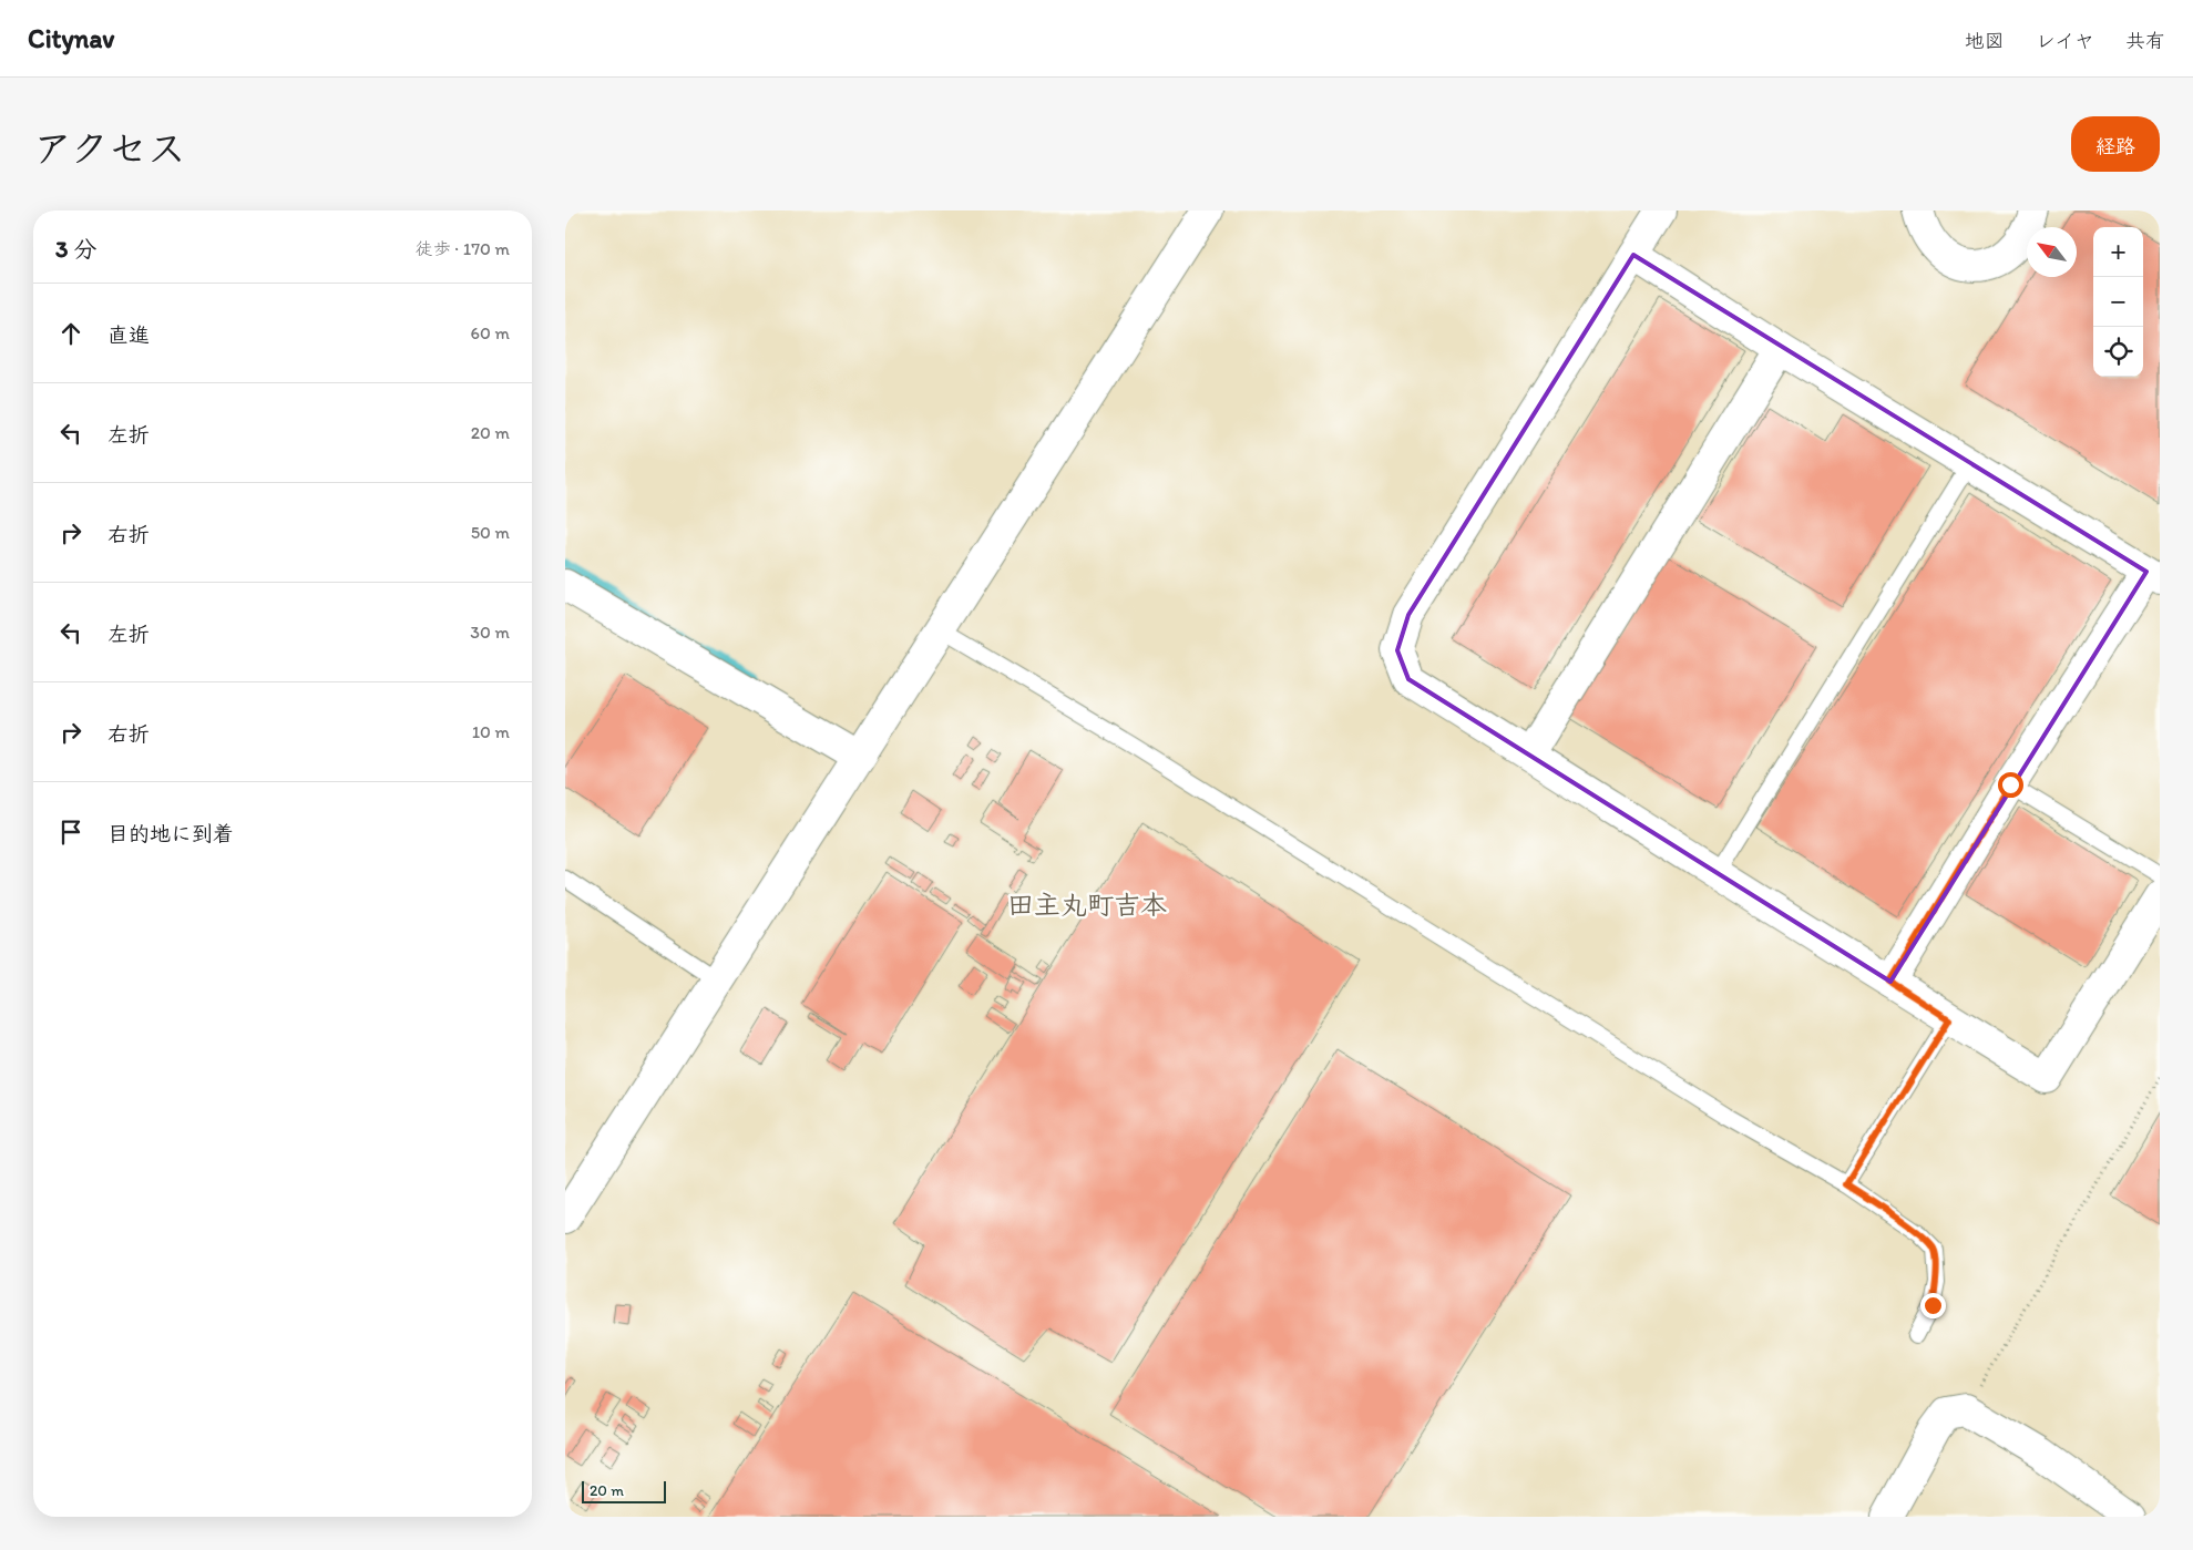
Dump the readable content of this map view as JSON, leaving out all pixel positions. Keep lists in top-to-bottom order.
{
  "districts": ["田主丸町吉本"],
  "scale_bar": "20 m",
  "north": "top left",
  "page": {
    "header": "Citynav",
    "nav": ["地図", "レイヤ", "共有"],
    "title": "アクセス",
    "buttons": "経路",
    "heading": ["3 分", "徒歩 · 170 m"],
    "map_buttons": ["+", "−"],
    "list": [
      ["直進", "60 m"],
      ["左折", "20 m"],
      ["右折", "50 m"],
      ["左折", "30 m"],
      ["右折", "10 m"],
      "目的地に到着"
    ],
    "scale": "20 m"
  }
}
